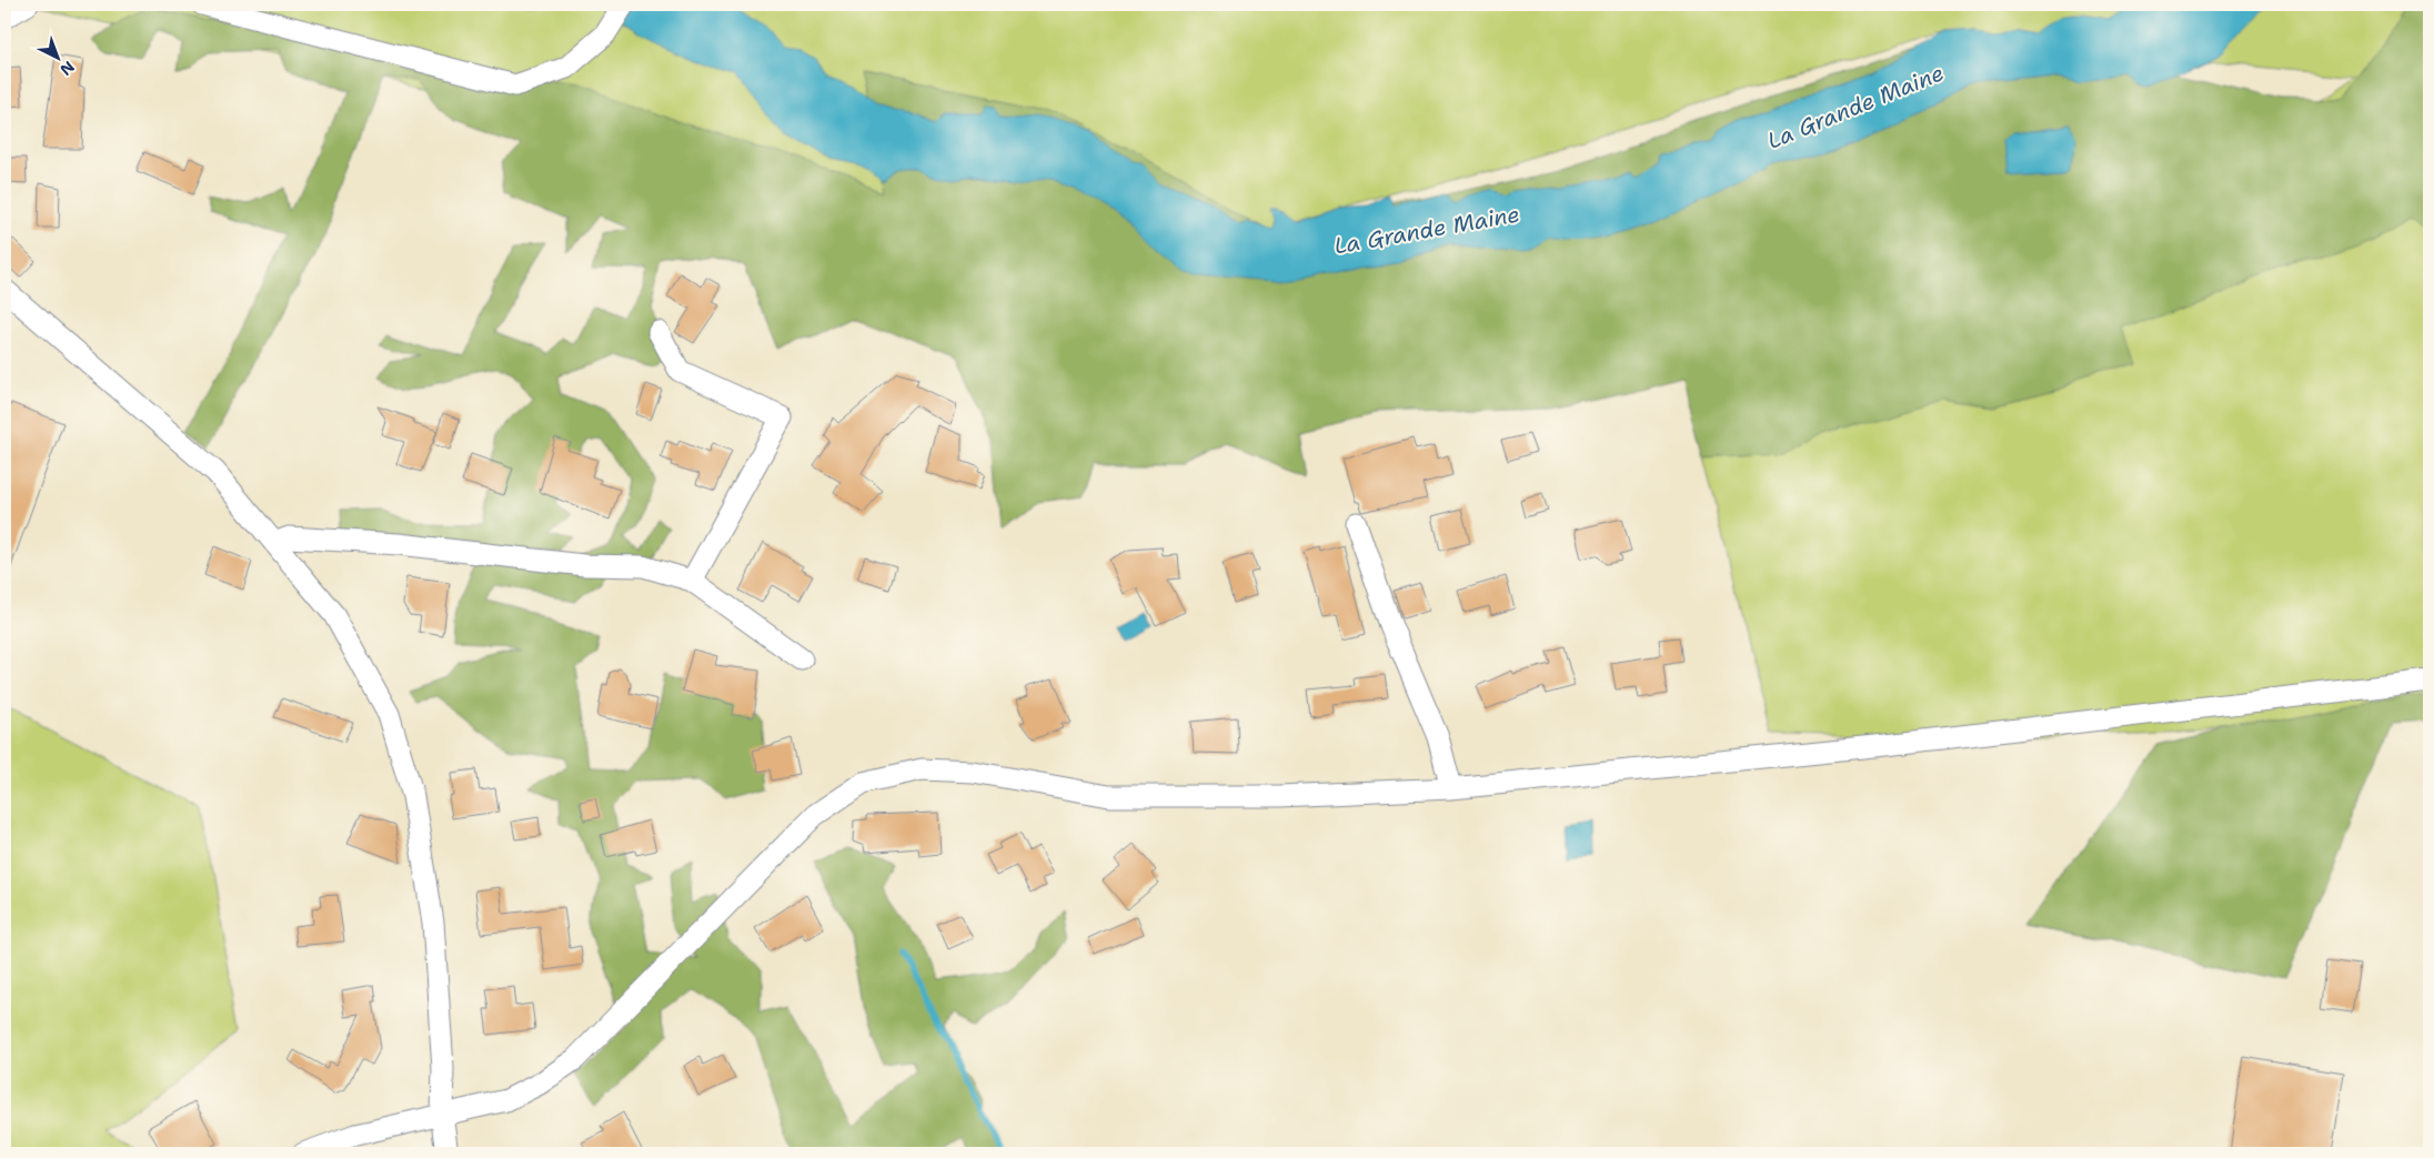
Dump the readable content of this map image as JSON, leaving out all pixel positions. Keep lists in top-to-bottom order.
{
  "water": ["La Grande Maine"],
  "north": "bottom right"
}
